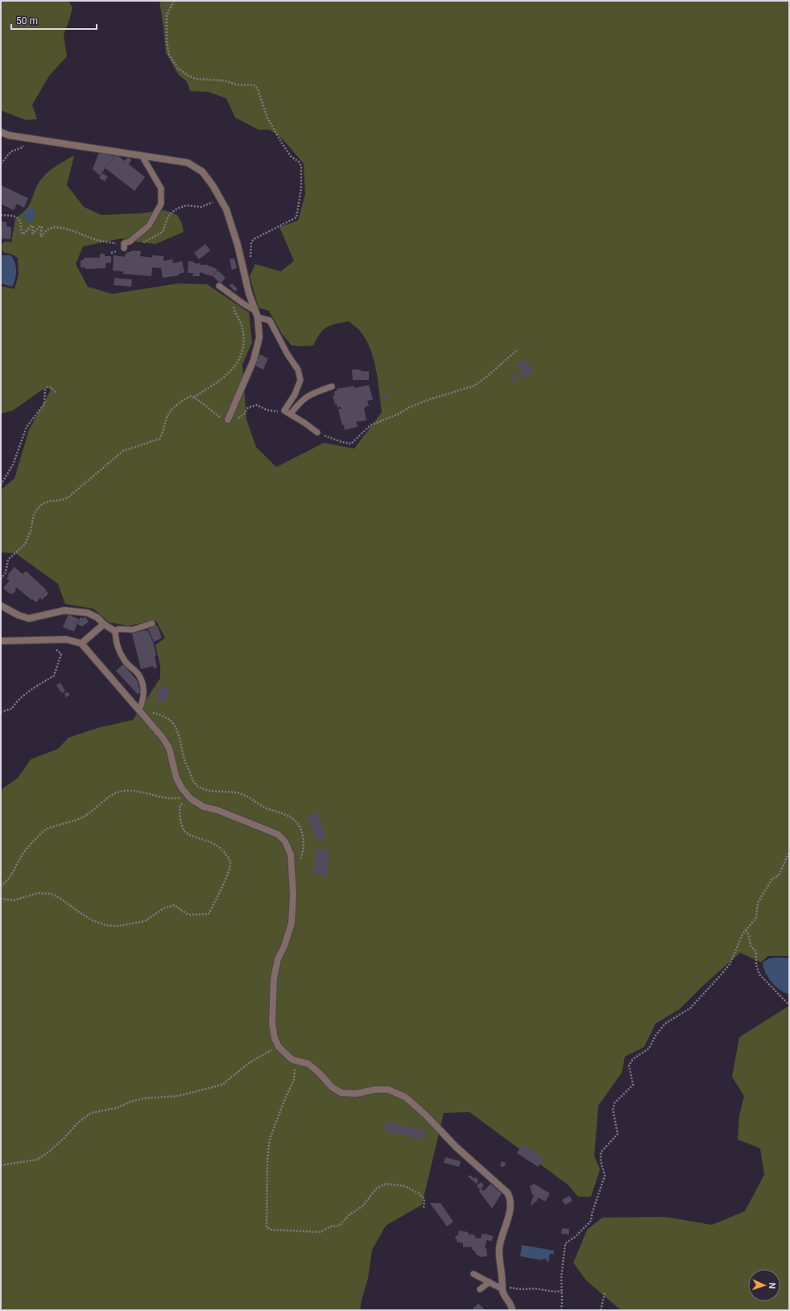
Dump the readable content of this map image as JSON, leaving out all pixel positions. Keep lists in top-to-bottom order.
{
  "scale_bar": "50 m",
  "north": "right"
}
